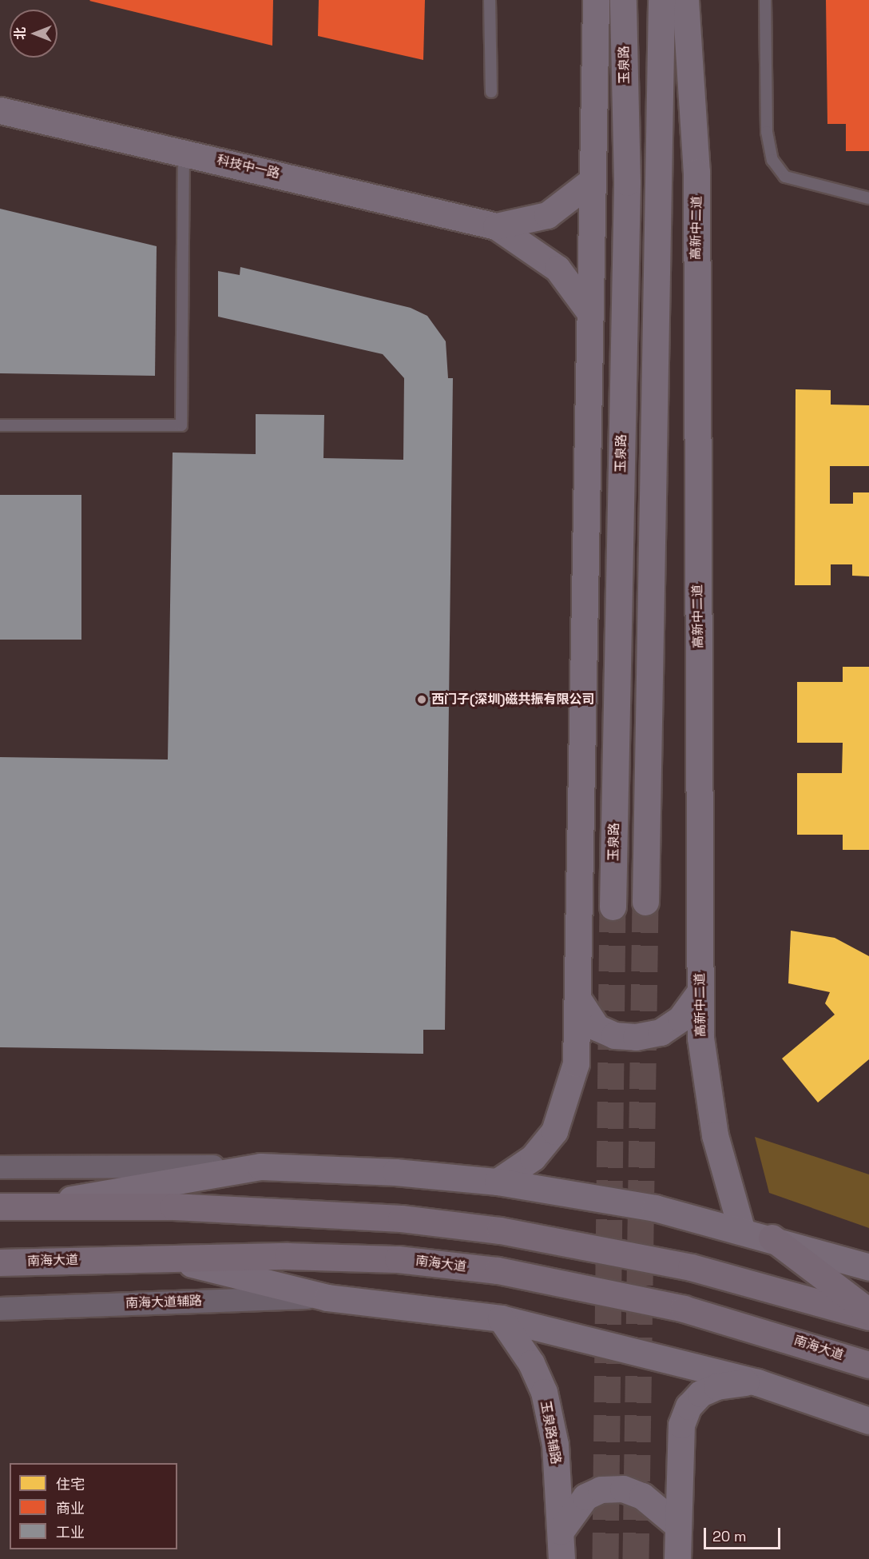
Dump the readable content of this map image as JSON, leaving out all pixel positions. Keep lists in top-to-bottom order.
{
  "streets": {
    "main road": [
      "玉泉路",
      "科技中一路",
      "高新中二道",
      "南海大道",
      "玉泉路辅路"
    ],
    "street": ["南海大道辅路"]
  },
  "places": ["西门子(深圳)磁共振有限公司"],
  "legend": ["住宅", "商业", "工业"],
  "scale_bar": "20 m",
  "north": "left"
}
